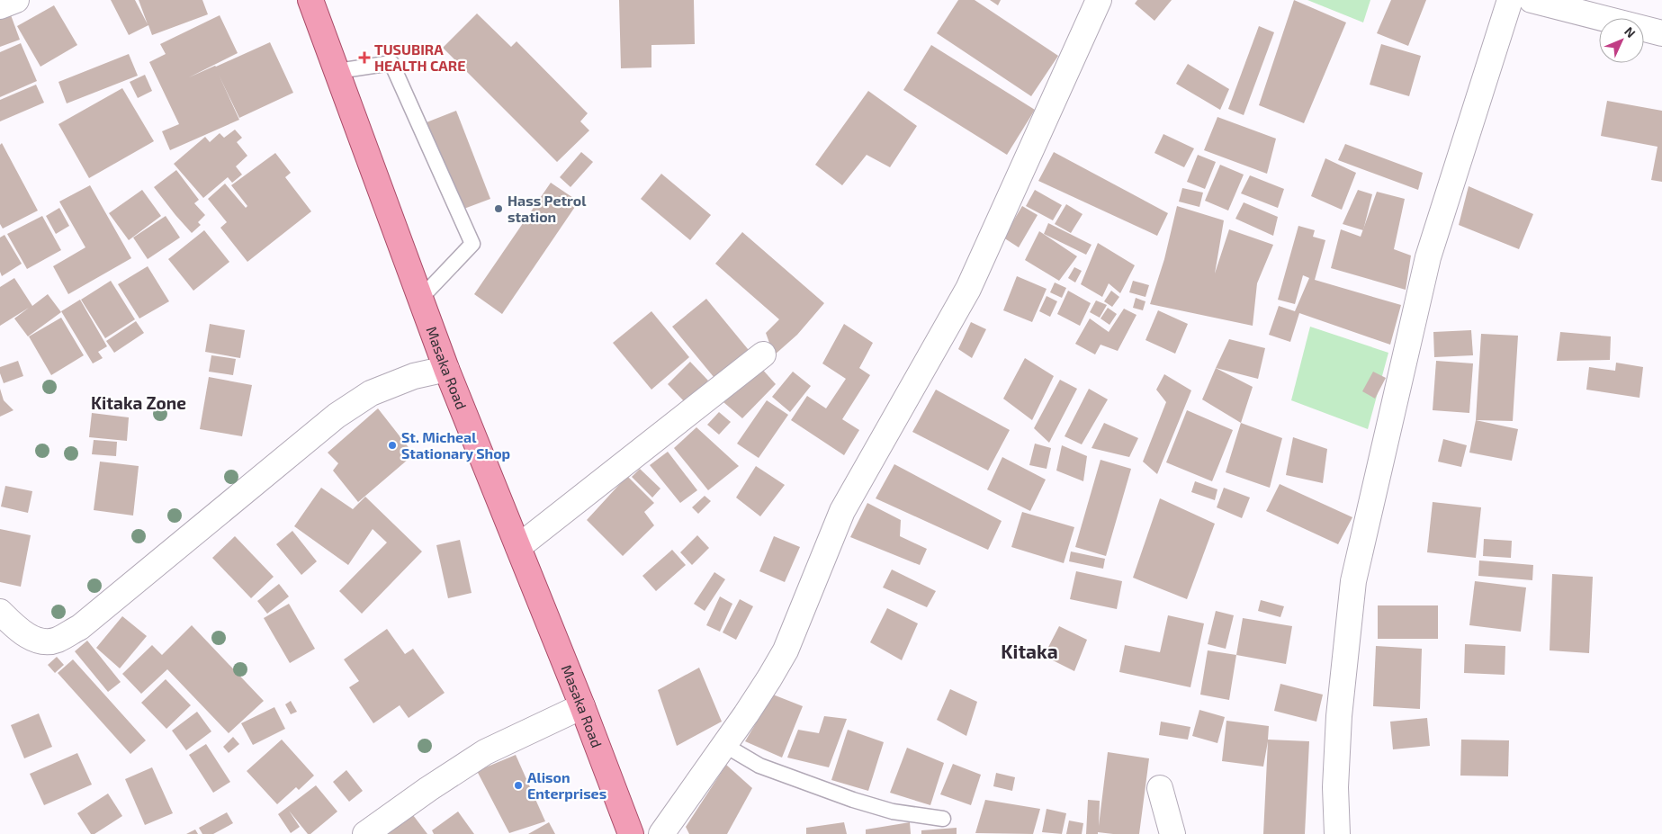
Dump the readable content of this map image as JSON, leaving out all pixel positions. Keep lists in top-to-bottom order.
{
  "streets": {
    "main road": ["Masaka Road"]
  },
  "districts": ["Kitaka Zone", "Kitaka"],
  "places": {
    "health": ["TUSUBIRA HEALTH CARE"],
    "other": ["Hass Petrol station", "St. Micheal Stationary Shop", "Alison Enterprises"]
  },
  "north": "top right"
}
